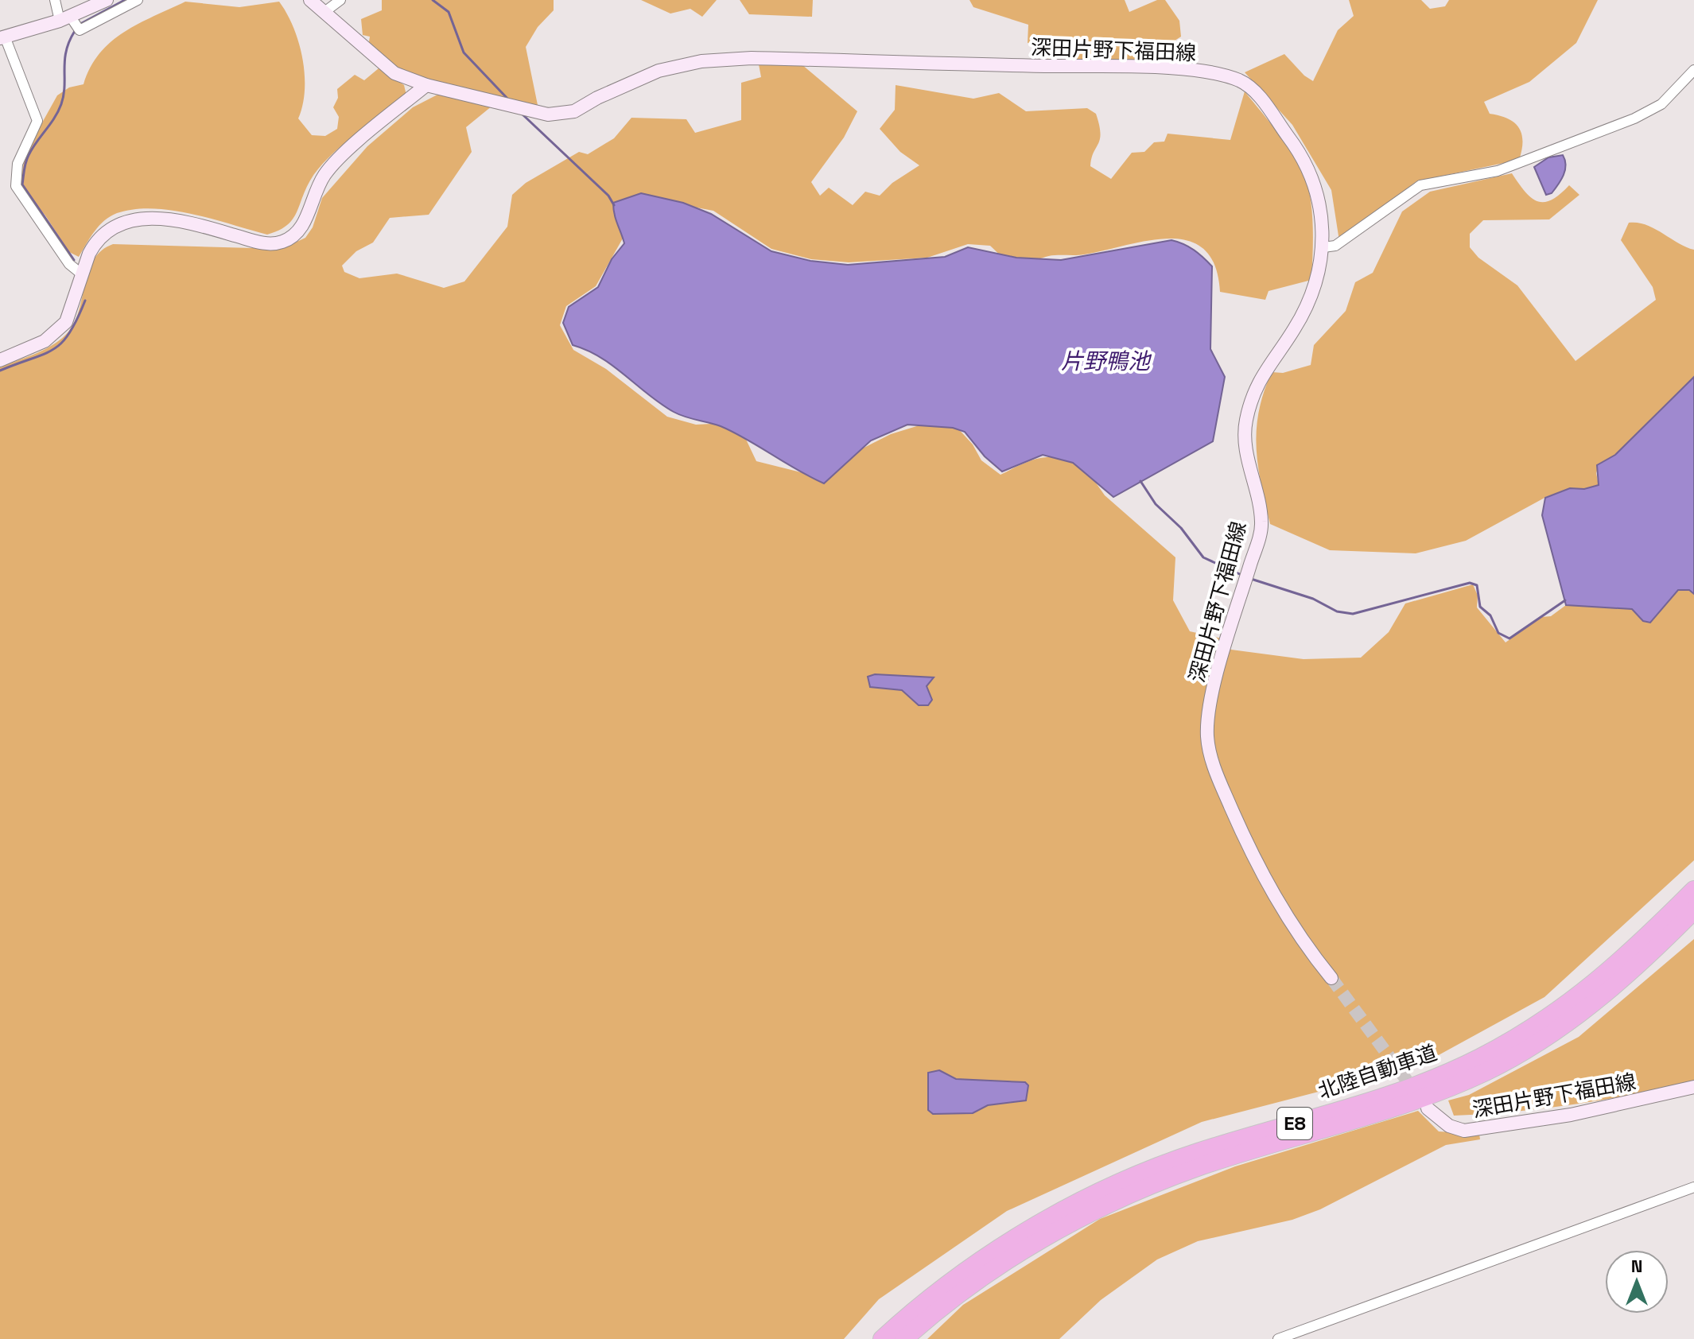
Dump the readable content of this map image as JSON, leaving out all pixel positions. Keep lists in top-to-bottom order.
{
  "streets": {
    "highway": ["北陸自動車道", "E8"],
    "main road": ["深田片野下福田線"]
  },
  "water": ["片野鴨池"],
  "north": "top"
}
